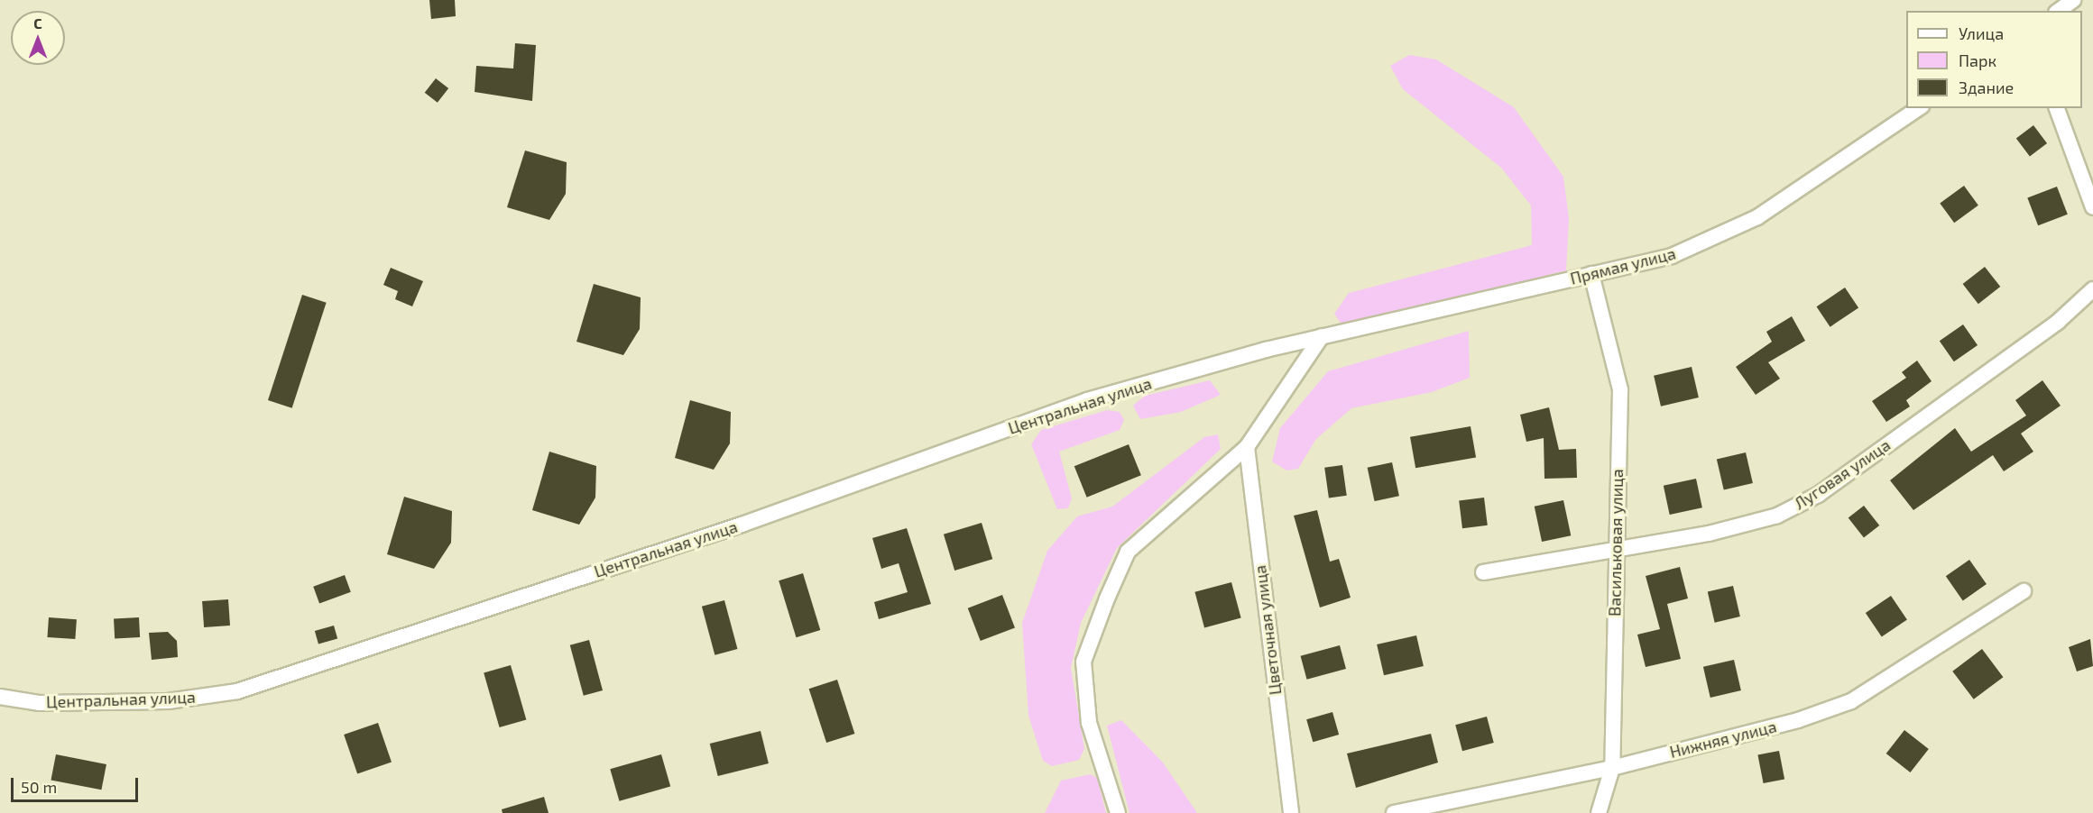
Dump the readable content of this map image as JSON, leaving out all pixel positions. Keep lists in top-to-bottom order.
{
  "streets": {
    "street": [
      "Прямая улица",
      "Центральная улица",
      "Луговая улица",
      "Васильковая улица",
      "Цветочная улица",
      "Нижняя улица"
    ]
  },
  "crossings": [
    ["Прямая улица", "Центральная улица"],
    ["Прямая улица", "Васильковая улица"],
    ["Луговая улица", "Васильковая улица"],
    ["Васильковая улица", "Нижняя улица"]
  ],
  "legend": ["Улица", "Парк", "Здание"],
  "scale_bar": "50 m",
  "north": "top"
}
